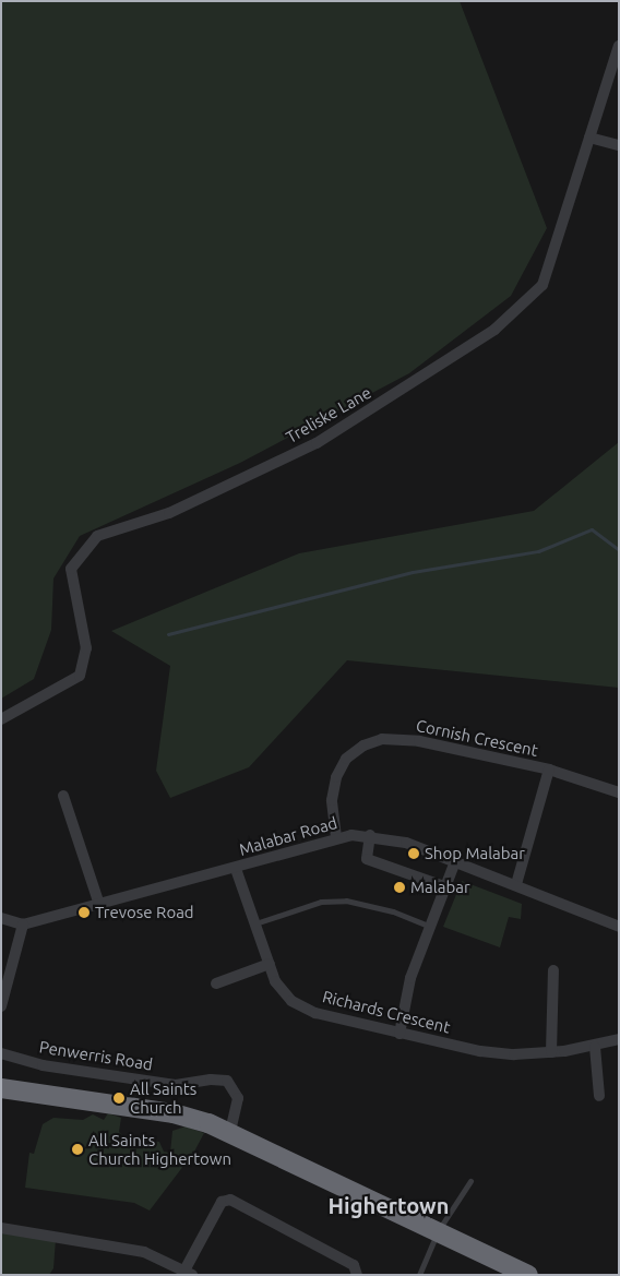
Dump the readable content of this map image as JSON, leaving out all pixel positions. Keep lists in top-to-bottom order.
{
  "streets": {
    "street": [
      "Treliske Lane",
      "Cornish Crescent",
      "Malabar Road",
      "Richards Crescent",
      "Penwerris Road"
    ]
  },
  "crossings": [
    ["Cornish Crescent", "Malabar Road"],
    ["Malabar Road", "Richards Crescent"]
  ],
  "districts": ["Highertown"],
  "places": [
    "Shop Malabar",
    "Malabar",
    "Trevose Road",
    "All Saints Church",
    "All Saints Church Highertown"
  ]
}
